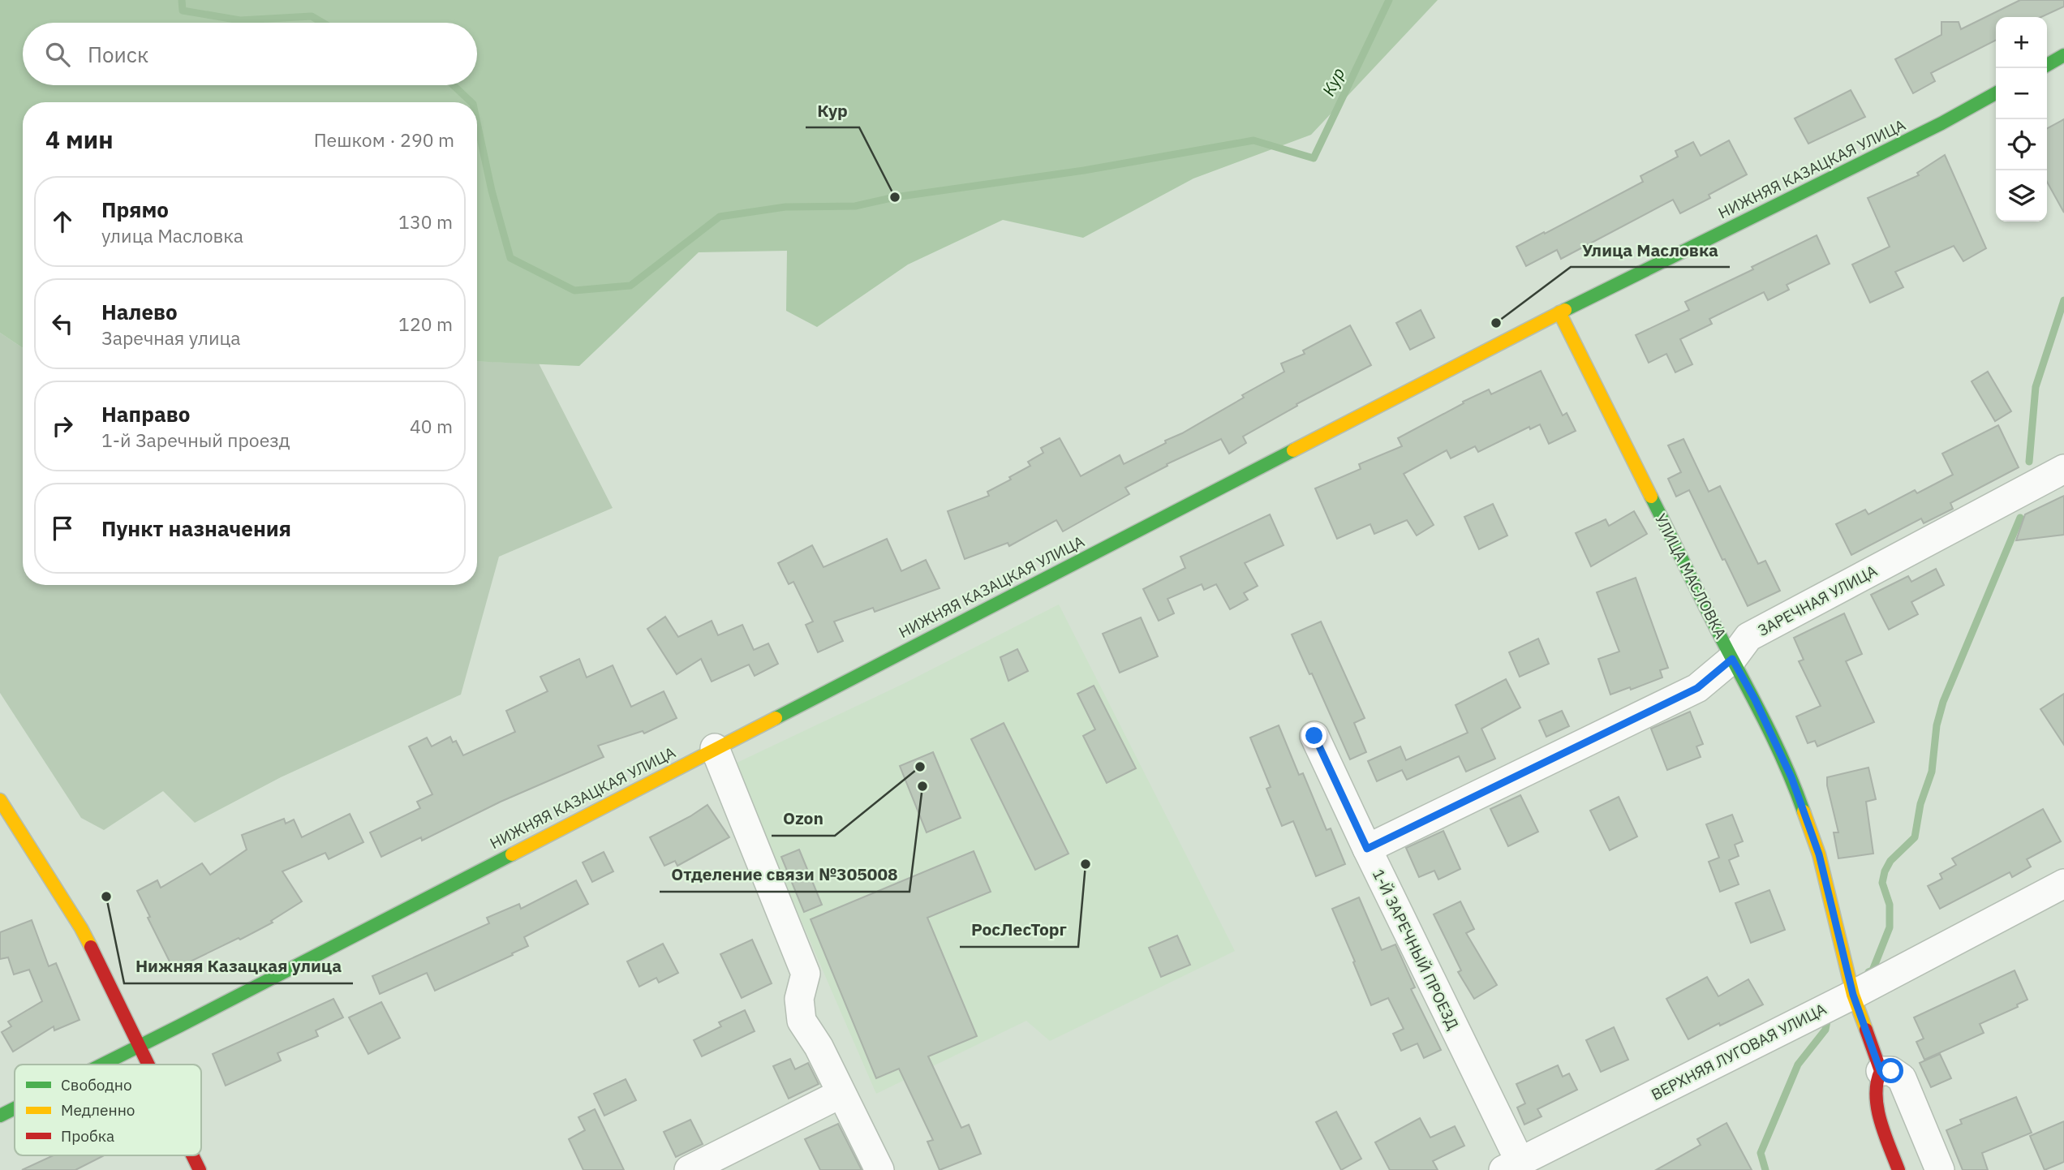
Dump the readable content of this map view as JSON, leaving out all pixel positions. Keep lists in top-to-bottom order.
{
  "streets": {
    "street": [
      "НИЖНЯЯ КАЗАЦКАЯ УЛИЦА",
      "УЛИЦА МАСЛОВКА",
      "ЗАРЕЧНАЯ УЛИЦА",
      "1-Й ЗАРЕЧНЫЙ ПРОЕЗД",
      "ВЕРХНЯЯ ЛУГОВАЯ УЛИЦА"
    ]
  },
  "crossings": [
    ["НИЖНЯЯ КАЗАЦКАЯ УЛИЦА", "УЛИЦА МАСЛОВКА"],
    ["УЛИЦА МАСЛОВКА", "ЗАРЕЧНАЯ УЛИЦА"],
    ["УЛИЦА МАСЛОВКА", "ВЕРХНЯЯ ЛУГОВАЯ УЛИЦА"],
    ["ЗАРЕЧНАЯ УЛИЦА", "1-Й ЗАРЕЧНЫЙ ПРОЕЗД"],
    ["1-Й ЗАРЕЧНЫЙ ПРОЕЗД", "ВЕРХНЯЯ ЛУГОВАЯ УЛИЦА"]
  ],
  "water": ["Кур"],
  "places": [
    "Кур",
    "Улица Масловка",
    "Ozon",
    "Отделение связи №305008",
    "РосЛесТорг",
    "Нижняя Казацкая улица"
  ],
  "legend": ["Свободно", "Медленно", "Пробка"],
  "page": {
    "map_buttons": ["+", "−"],
    "search": "Поиск",
    "heading": ["4 мин", "Пешком · 290 m"],
    "list": [
      ["Прямо", "улица Масловка", "130 m"],
      ["Налево", "Заречная улица", "120 m"],
      ["Направо", "1-й Заречный проезд", "40 m"],
      "Пункт назначения"
    ]
  }
}
